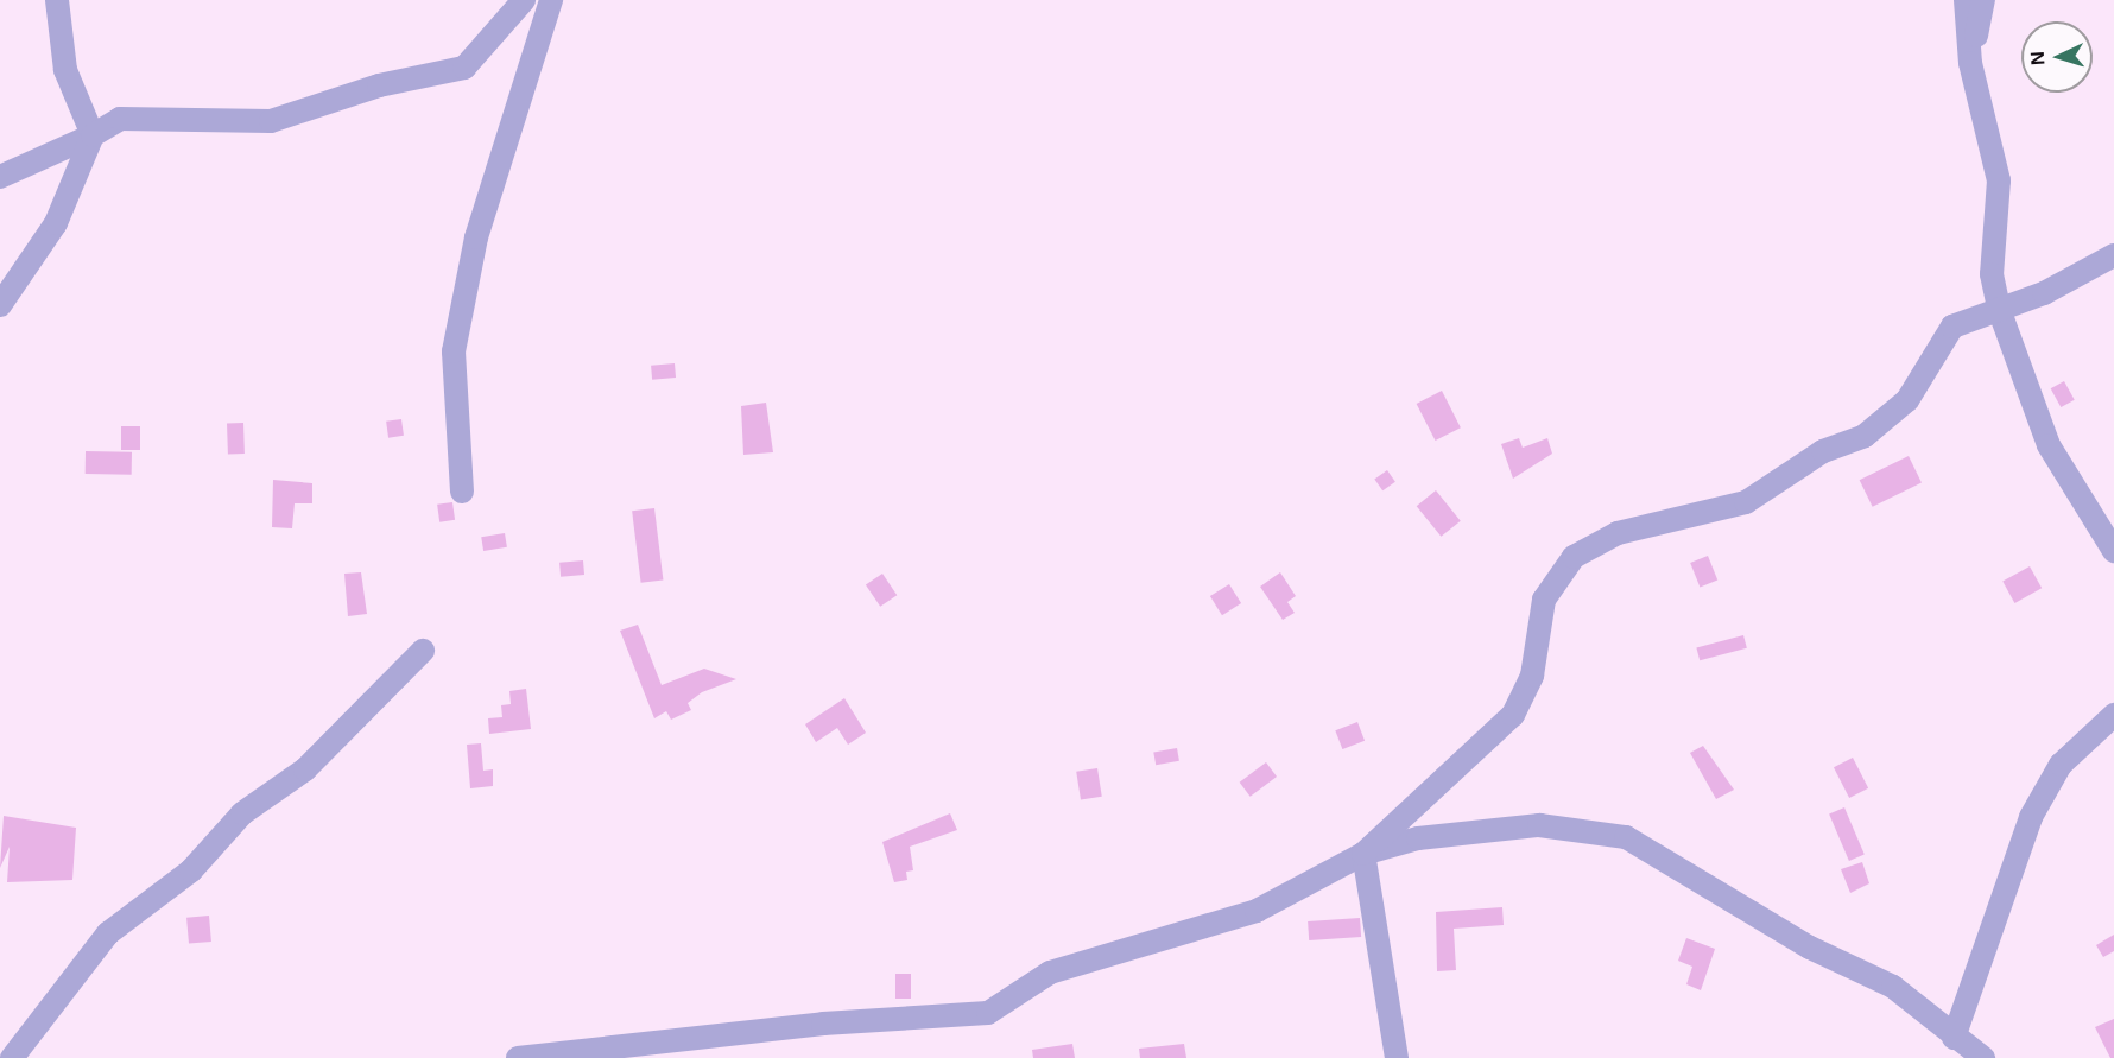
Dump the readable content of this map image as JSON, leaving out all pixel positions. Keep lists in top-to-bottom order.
{
  "north": "left"
}
